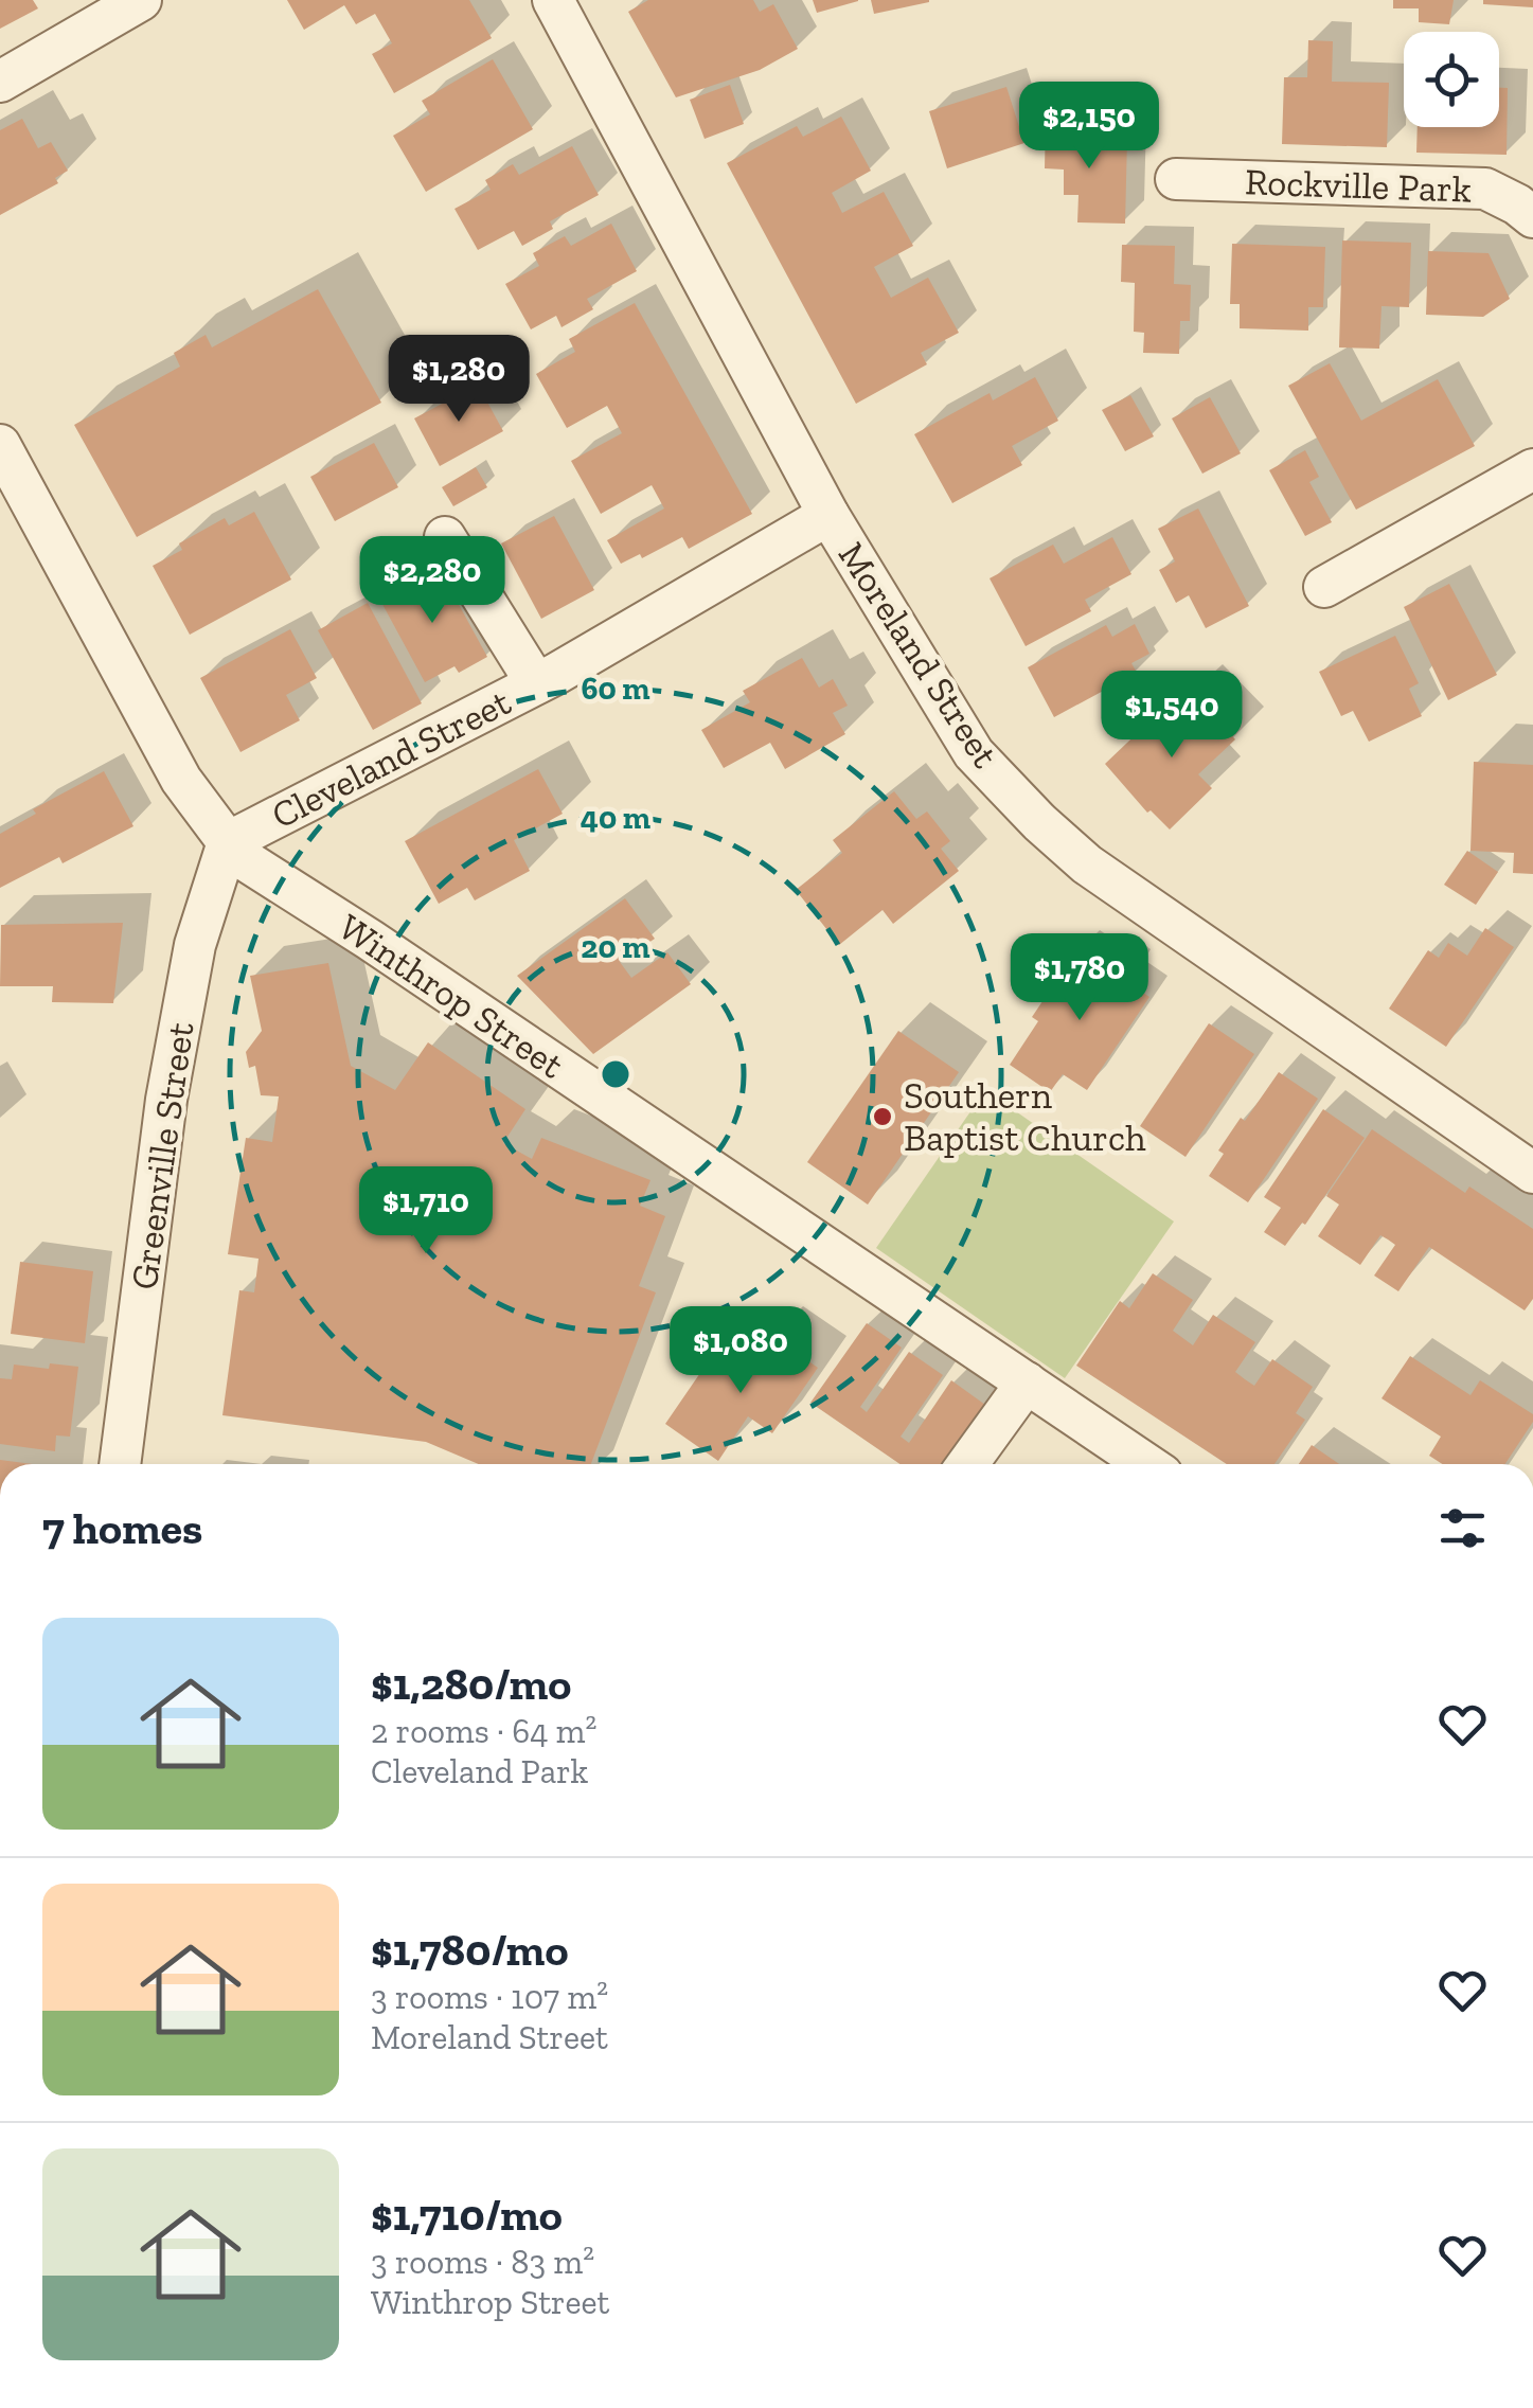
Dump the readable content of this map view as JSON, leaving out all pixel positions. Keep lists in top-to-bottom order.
{
  "streets": {
    "street": [
      "Rockville Park",
      "Moreland Street",
      "Cleveland Street",
      "Winthrop Street",
      "Greenville Street"
    ]
  },
  "crossings": [
    ["Moreland Street", "Cleveland Street"],
    ["Cleveland Street", "Winthrop Street"],
    ["Cleveland Street", "Greenville Street"],
    ["Winthrop Street", "Greenville Street"]
  ],
  "places": ["Southern Baptist Church"],
  "page": {
    "price": [
      "$2,150",
      "$1,280",
      "$2,280",
      "$1,540",
      "$1,780",
      "$1,710",
      "$1,080"
    ],
    "heading": "7 homes",
    "list": [
      {
        "name": "$1,280/mo",
        "note": "2 rooms · 64 m² · Cleveland Park"
      },
      {
        "name": "$1,780/mo",
        "note": "3 rooms · 107 m² · Moreland Street"
      },
      {
        "name": "$1,710/mo",
        "note": "3 rooms · 83 m² · Winthrop Street"
      }
    ]
  },
  "rings": ["60 m", "40 m", "20 m"]
}
